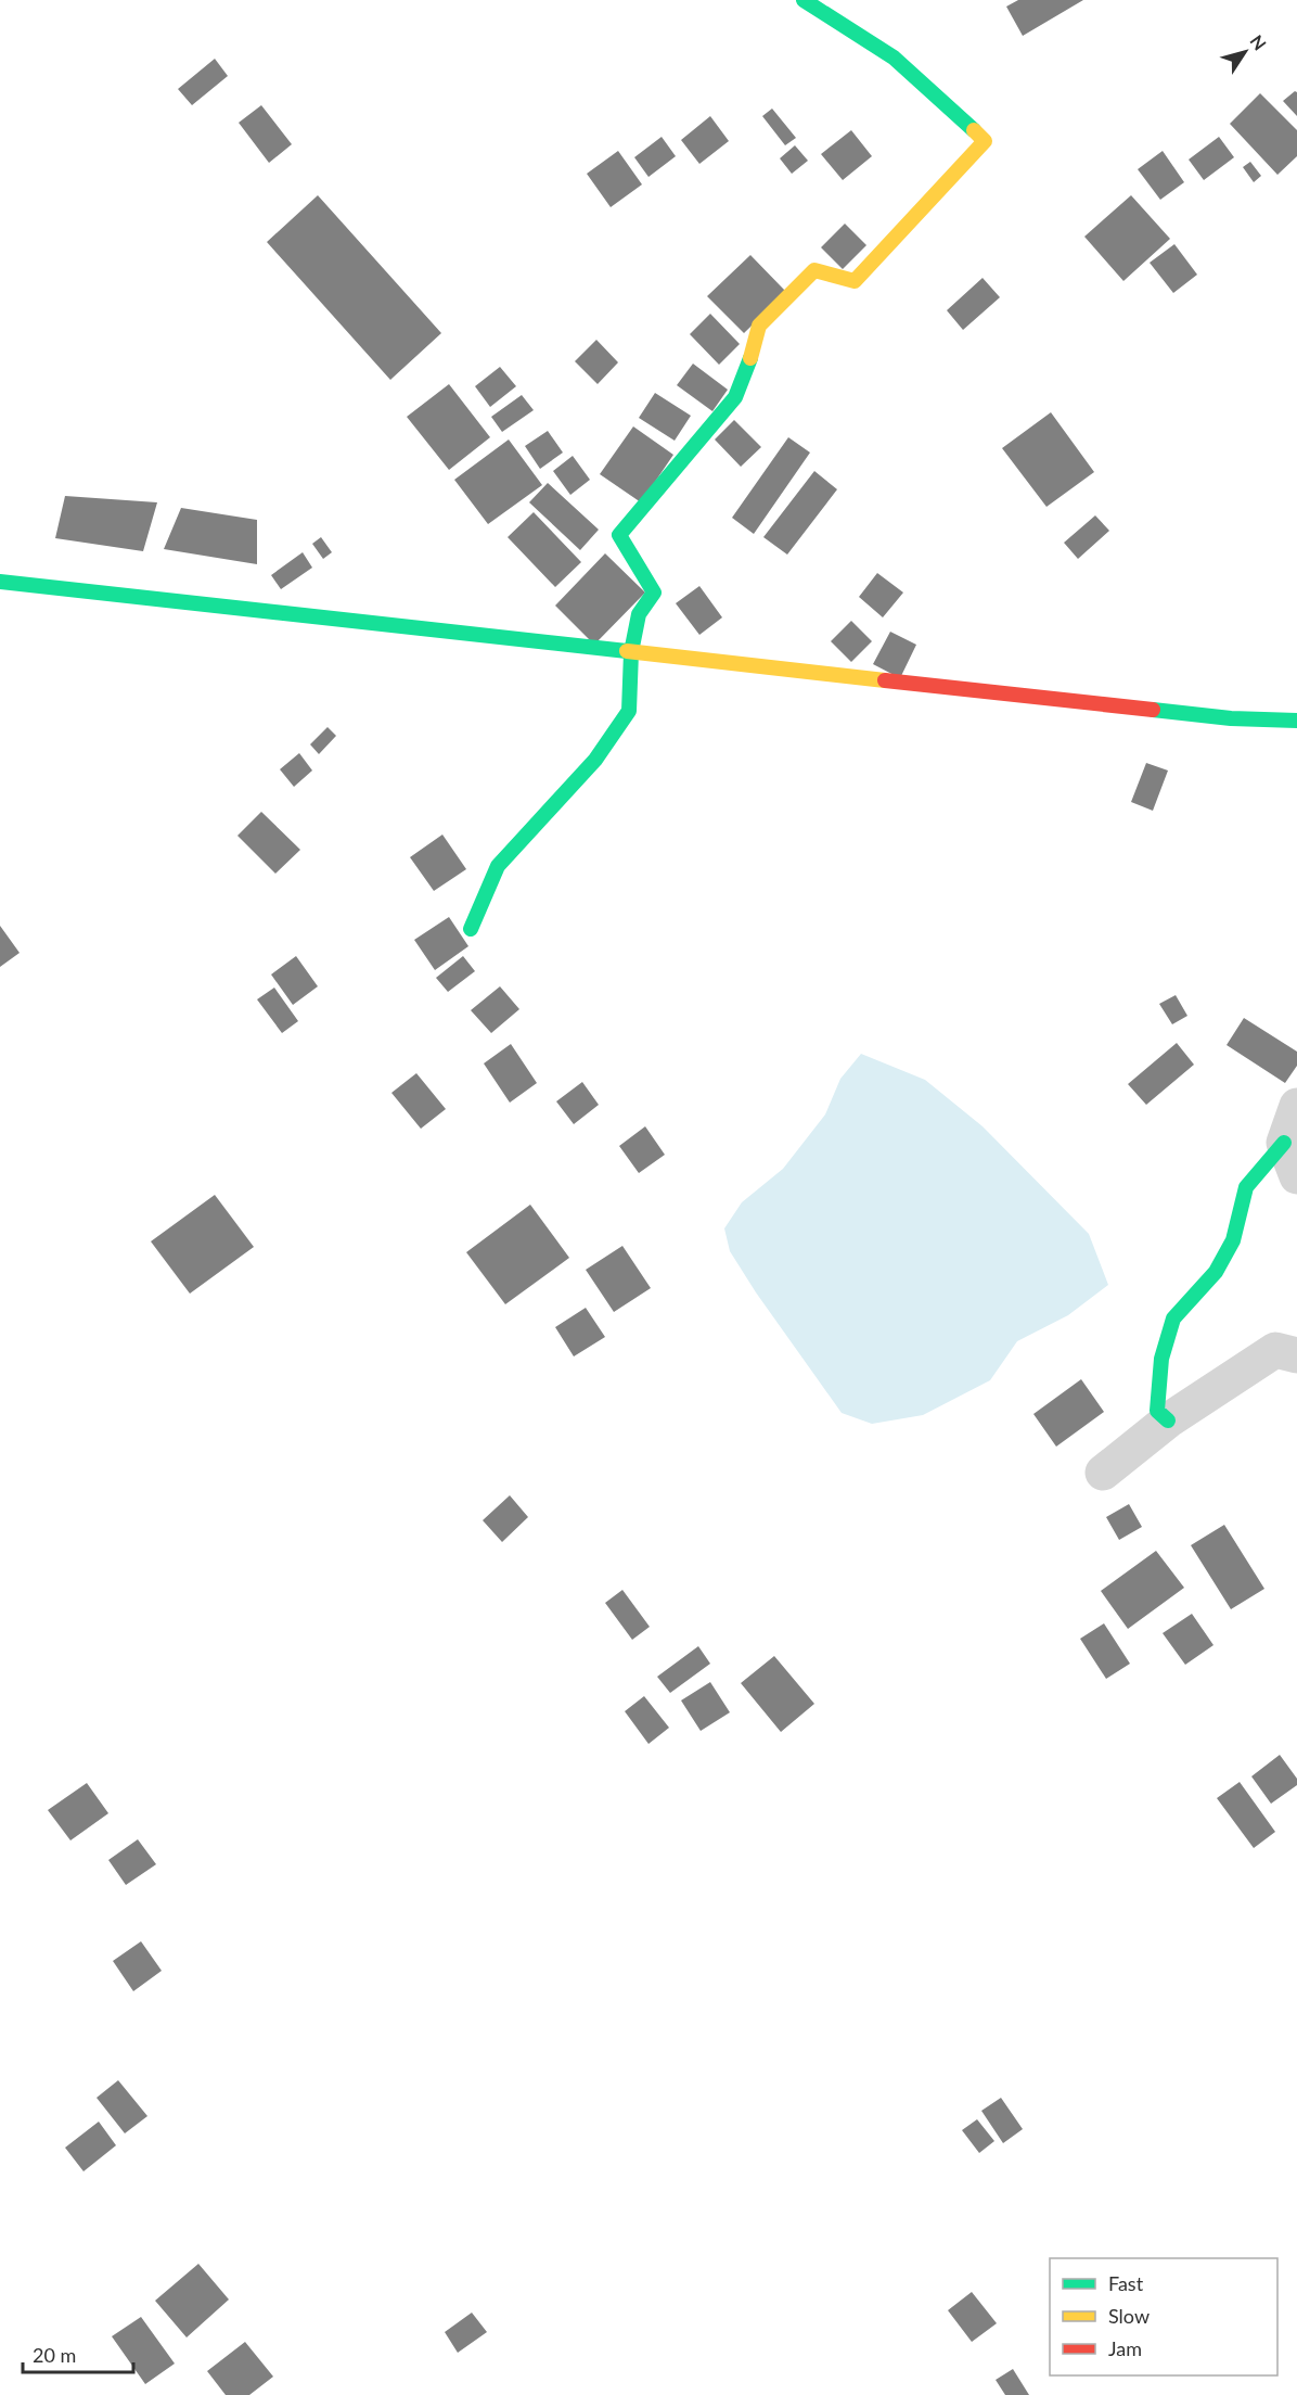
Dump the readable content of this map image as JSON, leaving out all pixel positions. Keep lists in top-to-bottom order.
{
  "legend": ["Fast", "Slow", "Jam"],
  "scale_bar": "20 m",
  "north": "top right"
}
